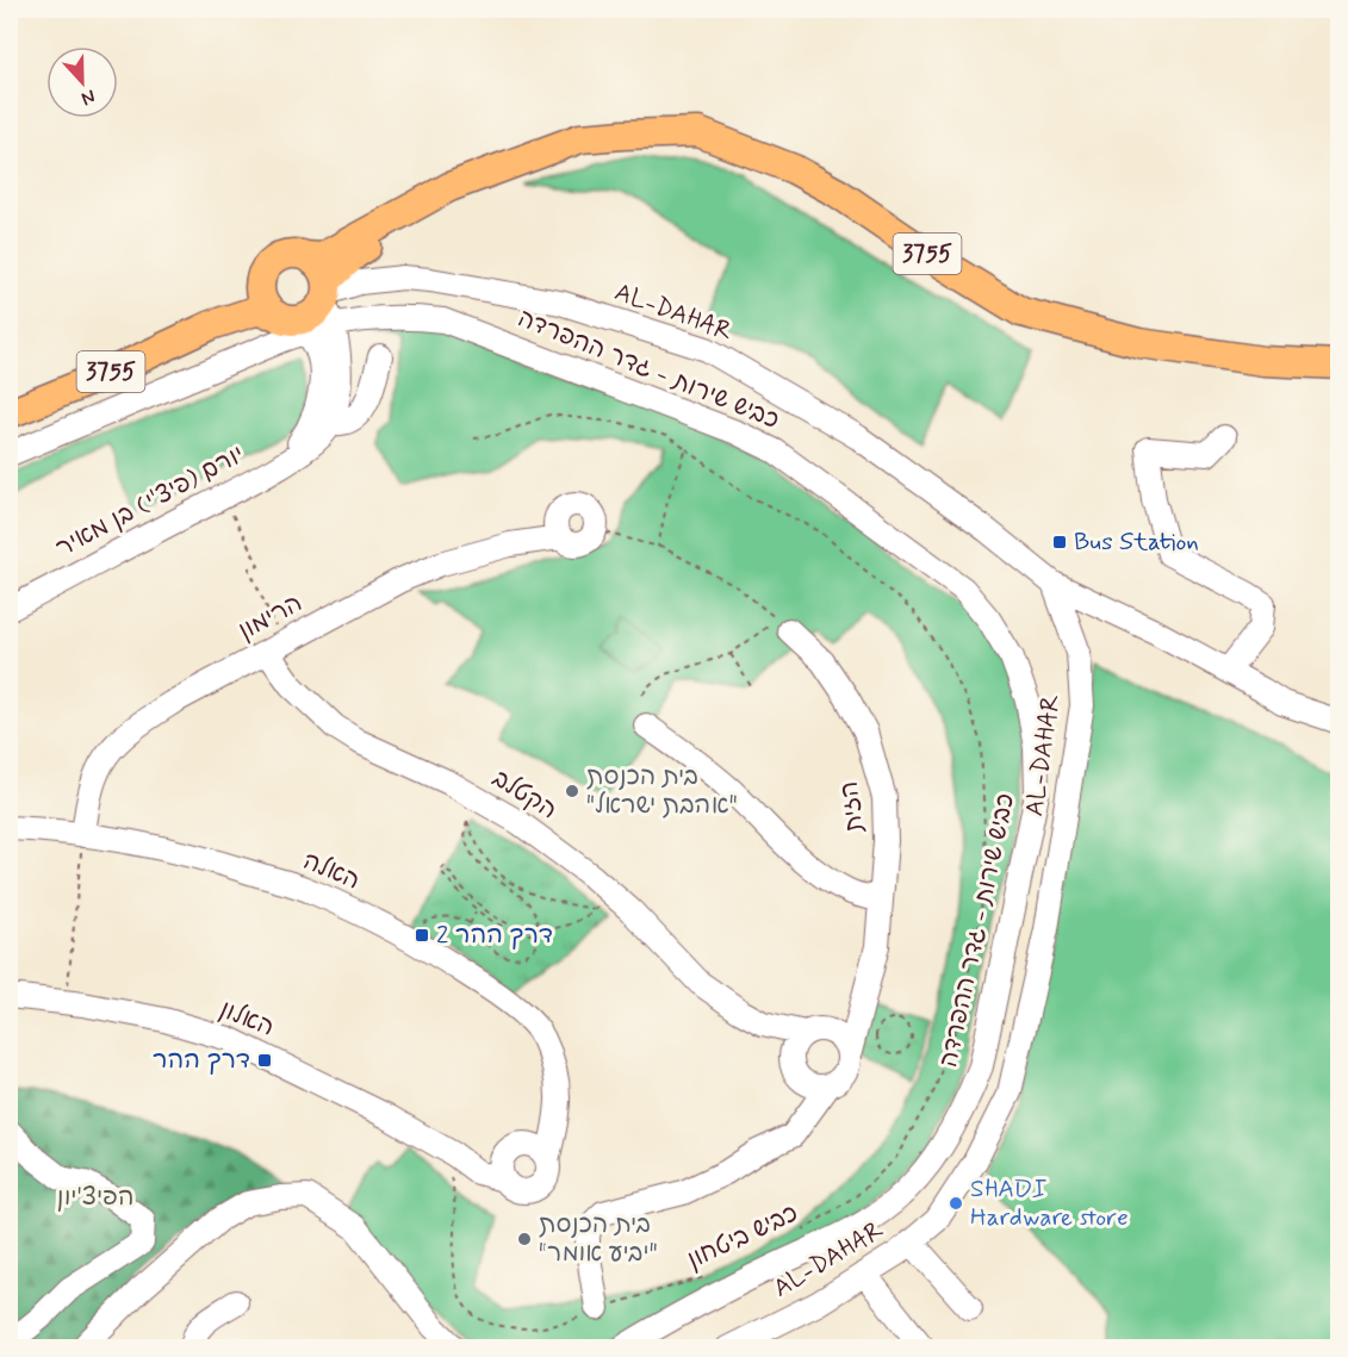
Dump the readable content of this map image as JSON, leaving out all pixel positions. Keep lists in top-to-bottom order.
{
  "streets": {
    "main road": ["3755"],
    "street": [
      "AL-DAHAR",
      "כביש שירות - גדר ההפרדה",
      "יורם (פיצ'י) בן מאיר",
      "הרימון",
      "הקטלב",
      "הזית",
      "האלה",
      "האלון"
    ],
    "path": ["כביש ביטחון"]
  },
  "crossings": [
    ["3755", "AL-DAHAR"],
    ["3755", "כביש שירות - גדר ההפרדה"],
    ["3755", "יורם (פיצ'י) בן מאיר"],
    ["AL-DAHAR", "כביש שירות - גדר ההפרדה"],
    ["AL-DAHAR", "יורם (פיצ'י) בן מאיר"],
    ["כביש שירות - גדר ההפרדה", "יורם (פיצ'י) בן מאיר"],
    ["הרימון", "הקטלב"],
    ["הרימון", "האלה"],
    ["הקטלב", "הזית"],
    ["האלה", "האלון"],
    ["האלון", "כביש ביטחון"]
  ],
  "parks": ["הפיצ'יון"],
  "places": {
    "transit": ["Bus Station", "דרך ההר 2", "דרך ההר"],
    "other": ["בית הכנסת \"אהבת ישראל\"", "SHADI Hardware store", "בית הכנסת \"יביע אומר\""]
  },
  "north": "bottom"
}
